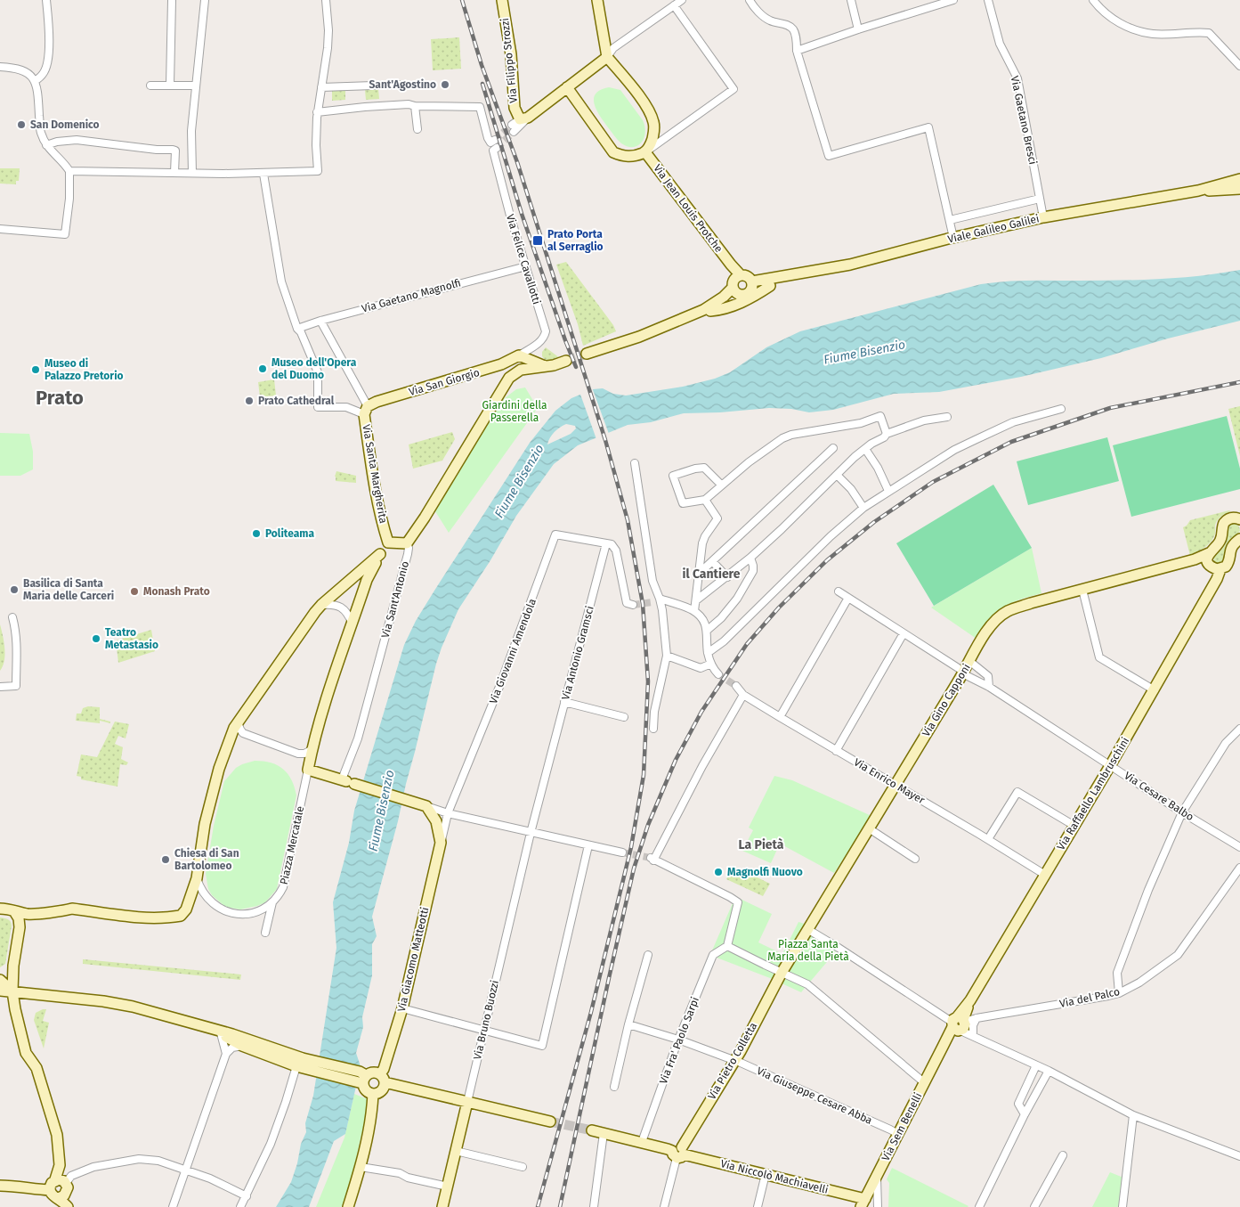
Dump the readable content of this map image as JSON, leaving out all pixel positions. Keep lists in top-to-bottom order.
{
  "streets": {
    "street": [
      "Via Filippo Strozzi",
      "Via Gaetano Bresci",
      "Via Jean Louis Protche",
      "Viale Galileo Galilei",
      "Via Felice Cavallotti",
      "Via Gaetano Magnolfi",
      "Via San Giorgio",
      "Via Santa Margherita",
      "Via Sant'Antonio",
      "Via Giovanni Amendola",
      "Via Antonio Gramsci",
      "Via Gino Capponi",
      "Via Enrico Mayer",
      "Via Raffaello Lambruschini",
      "Via Cesare Balbo",
      "Piazza Mercatale",
      "Via Giacomo Matteotti",
      "Via del Palco",
      "Via Bruno Buozzi",
      "Via Fra' Paolo Sarpi",
      "Via Pietro Colletta",
      "Via Giuseppe Cesare Abba",
      "Via Sem Benelli",
      "Via Niccolò Machiavelli"
    ]
  },
  "crossings": [
    ["Via Gaetano Bresci", "Viale Galileo Galilei"],
    ["Via Felice Cavallotti", "Via Gaetano Magnolfi"],
    ["Via Felice Cavallotti", "Via San Giorgio"],
    ["Via San Giorgio", "Via Santa Margherita"],
    ["Via Santa Margherita", "Piazza Mercatale"],
    ["Via Giovanni Amendola", "Via Antonio Gramsci"],
    ["Via Giovanni Amendola", "Via Giacomo Matteotti"],
    ["Via Antonio Gramsci", "Via Bruno Buozzi"],
    ["Via Gino Capponi", "Via Enrico Mayer"],
    ["Via Gino Capponi", "Via Cesare Balbo"],
    ["Via Gino Capponi", "Via Pietro Colletta"],
    ["Via Enrico Mayer", "Via Raffaello Lambruschini"],
    ["Via Raffaello Lambruschini", "Via Cesare Balbo"],
    ["Via Raffaello Lambruschini", "Via del Palco"],
    ["Via Raffaello Lambruschini", "Via Sem Benelli"],
    ["Via del Palco", "Via Sem Benelli"],
    ["Via Fra' Paolo Sarpi", "Via Giuseppe Cesare Abba"],
    ["Via Fra' Paolo Sarpi", "Via Niccolò Machiavelli"],
    ["Via Pietro Colletta", "Via Giuseppe Cesare Abba"],
    ["Via Pietro Colletta", "Via Niccolò Machiavelli"],
    ["Via Giuseppe Cesare Abba", "Via Sem Benelli"],
    ["Via Sem Benelli", "Via Niccolò Machiavelli"]
  ],
  "districts": ["Prato", "il Cantiere", "La Pietà"],
  "water": ["Fiume Bisenzio"],
  "parks": ["Giardini della Passerella", "Piazza Santa Maria della Pietà"],
  "places": {
    "other": [
      "Sant'Agostino",
      "San Domenico",
      "Museo dell'Opera del Duomo",
      "Museo di Palazzo Pretorio",
      "Prato Cathedral",
      "Politeama",
      "Basilica di Santa Maria delle Carceri",
      "Monash Prato",
      "Teatro Metastasio",
      "Chiesa di San Bartolomeo",
      "Magnolfi Nuovo"
    ],
    "transit": ["Prato Porta al Serraglio"]
  }
}
